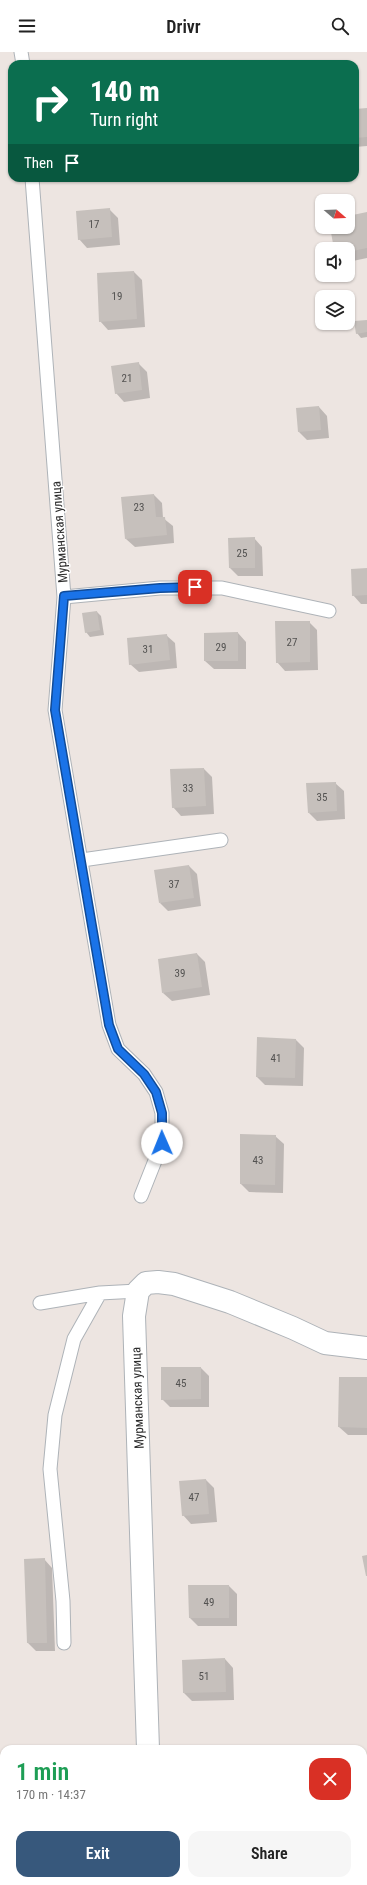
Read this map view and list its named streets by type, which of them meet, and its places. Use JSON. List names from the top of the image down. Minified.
{"streets":{"street":["Мурманская улица"]},"house_numbers":["17","19","21","23","25","27","29","31","33","35","37","39","41","43","45","47","49","51"],"north":"right","page":{"header":"Drivr","turn":["140 m","Turn right"],"then":"Then","heading":["1 min","170 m · 14:37"],"buttons":["Exit","Share"]}}
